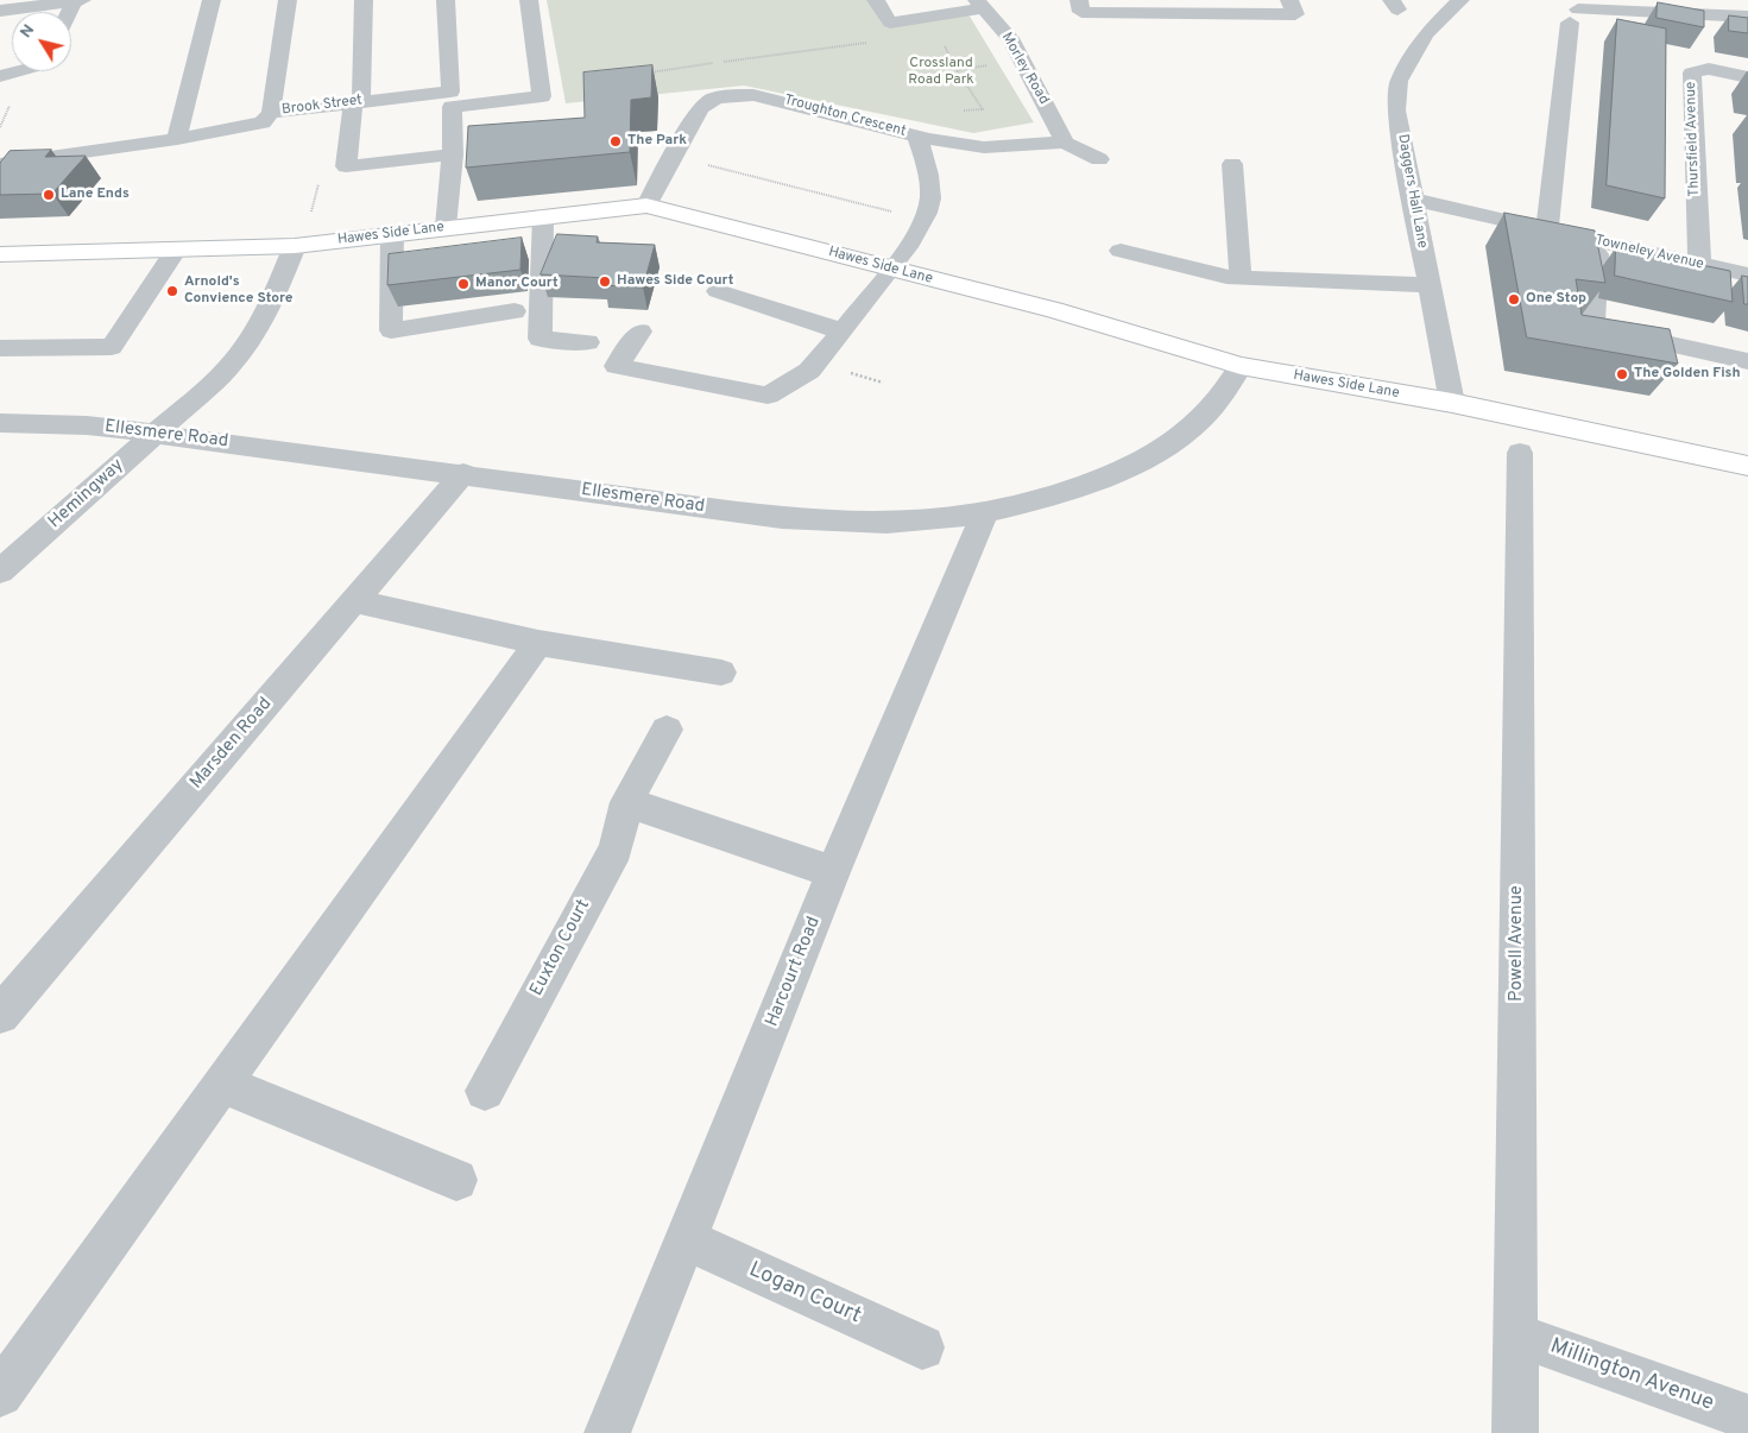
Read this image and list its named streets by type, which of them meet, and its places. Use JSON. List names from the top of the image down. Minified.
{"streets":{"main road":["Hawes Side Lane"],"street":["Morley Road","Brook Street","Troughton Crescent","Thursfield Avenue","Daggers Hall Lane","Towneley Avenue","Ellesmere Road","Hemingway","Marsden Road","Powell Avenue","Euxton Court","Harcourt Road","Logan Court","Millington Avenue"]},"crossings":[["Morley Road","Troughton Crescent"],["Troughton Crescent","Hawes Side Lane"],["Thursfield Avenue","Towneley Avenue"],["Daggers Hall Lane","Hawes Side Lane"],["Daggers Hall Lane","Towneley Avenue"],["Hawes Side Lane","Ellesmere Road"],["Hawes Side Lane","Hemingway"],["Ellesmere Road","Hemingway"],["Ellesmere Road","Marsden Road"],["Ellesmere Road","Harcourt Road"],["Powell Avenue","Millington Avenue"],["Harcourt Road","Logan Court"]],"parks":["Crossland Road Park"],"places":["The Park","Lane Ends","Hawes Side Court","Manor Court","Arnold's Convience Store","One Stop","The Golden Fish"],"north":"top left"}
